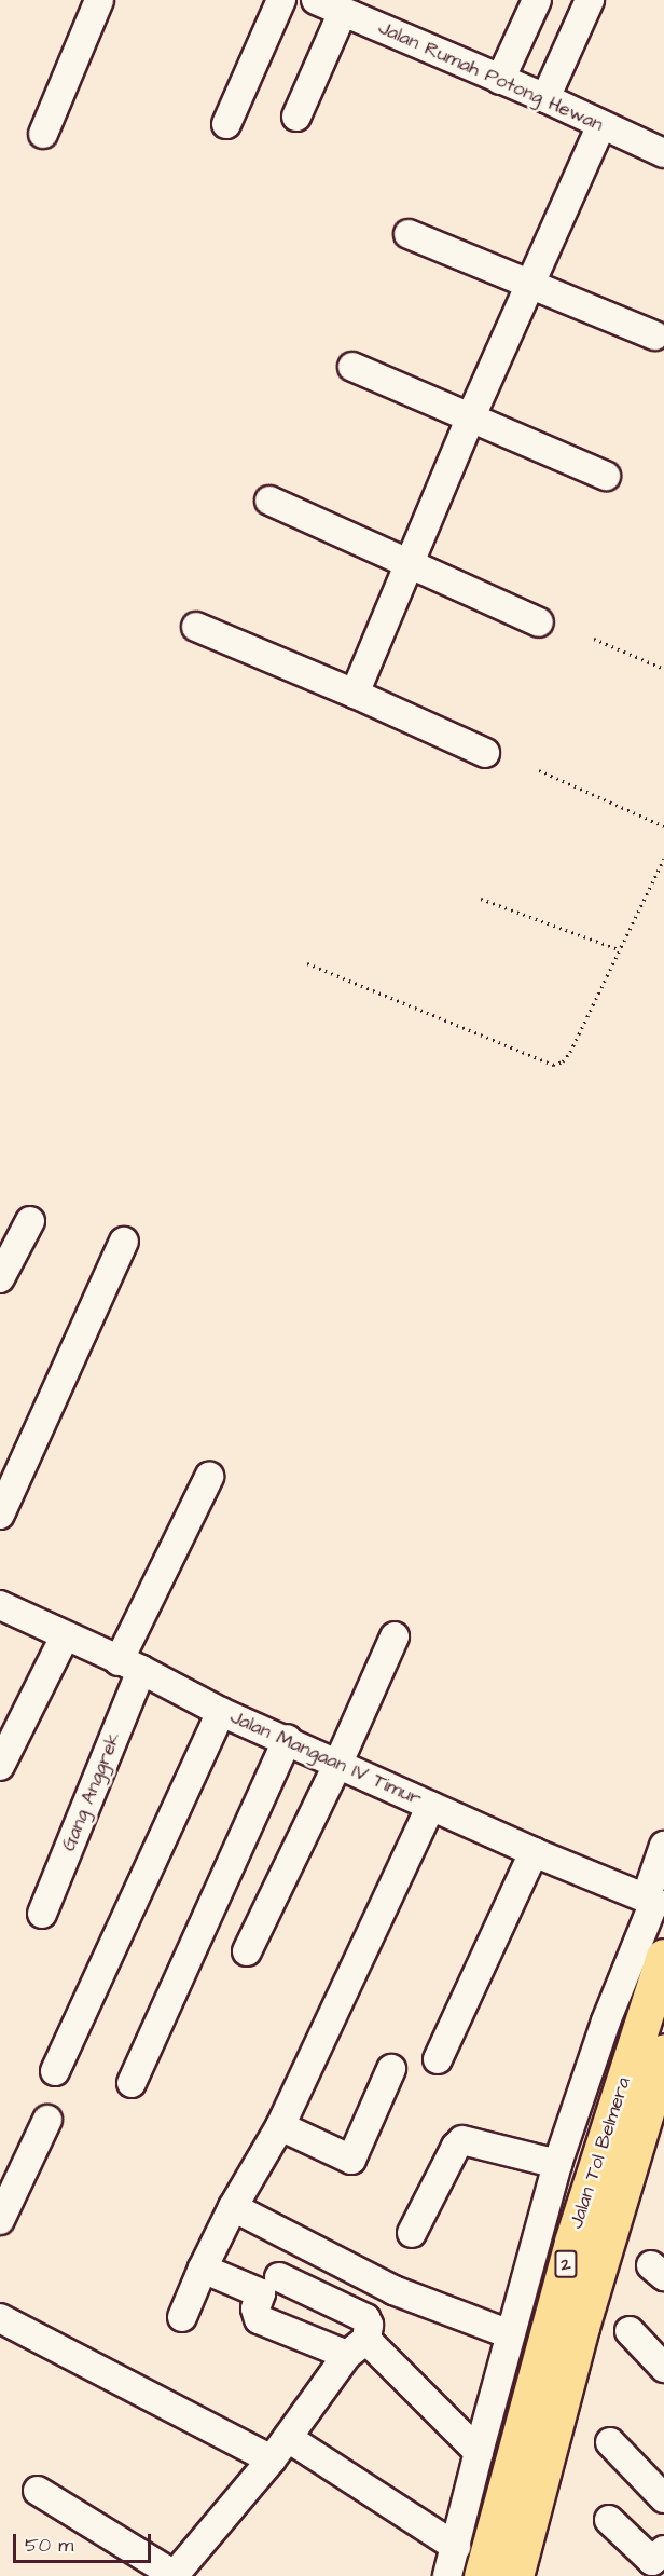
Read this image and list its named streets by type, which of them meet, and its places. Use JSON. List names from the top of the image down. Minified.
{"streets":{"highway":["Jalan Tol Belmera","2"],"street":["Jalan Rumah Potong Hewan","Jalan Mangaan IV Timur","Gang Anggrek"]},"crossings":[["Jalan Mangaan IV Timur","Gang Anggrek"]],"scale_bar":"50 m"}
